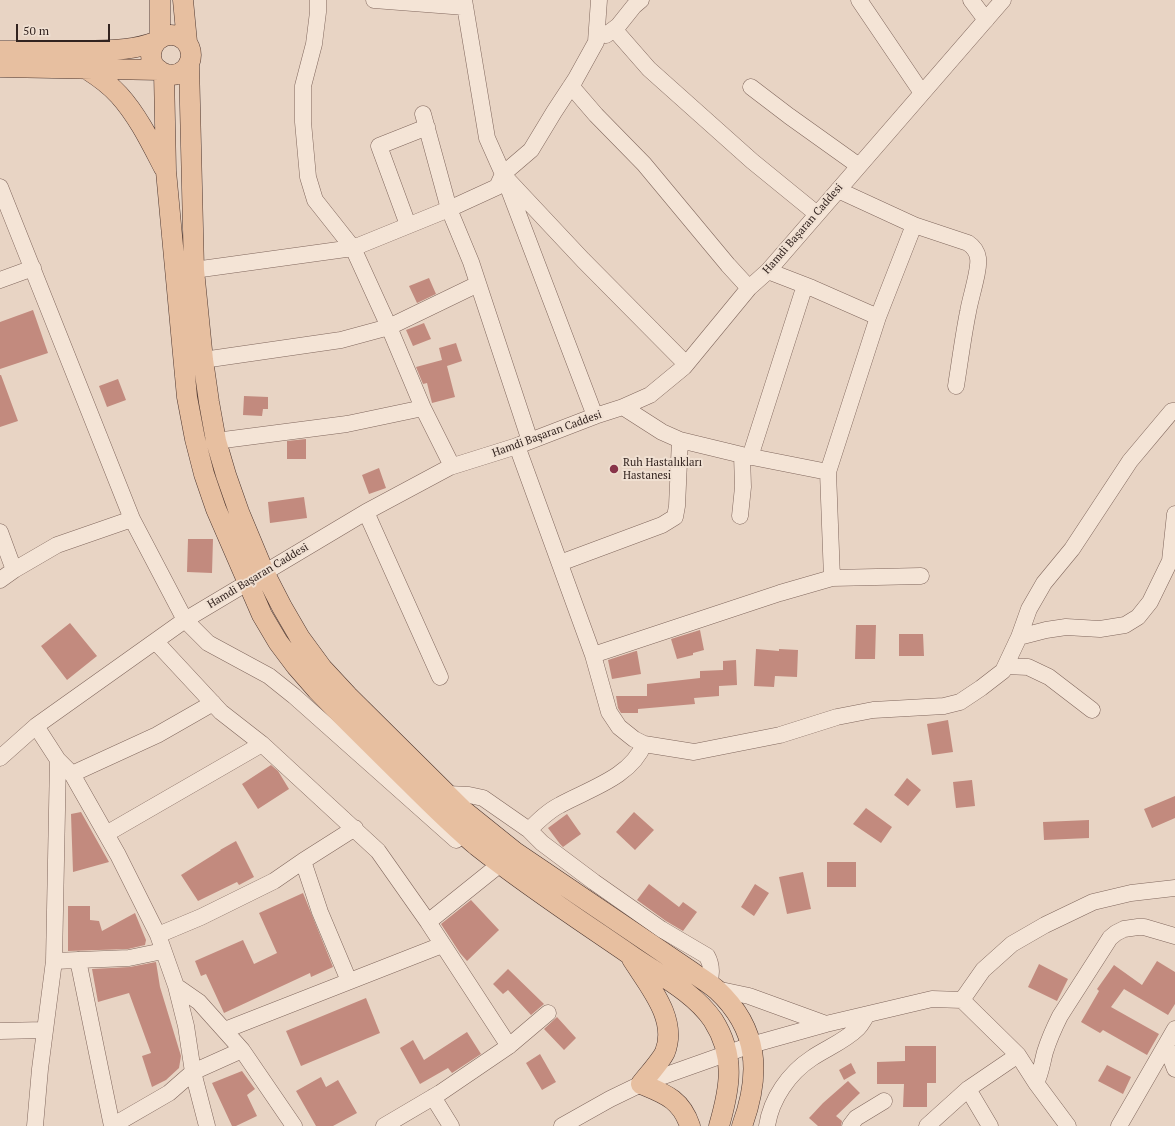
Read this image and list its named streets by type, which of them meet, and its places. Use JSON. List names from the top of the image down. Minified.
{"streets":{"street":["Hamdi Başaran Caddesi"]},"places":["Ruh Hastalıkları Hastanesi"],"scale_bar":"50 m"}
